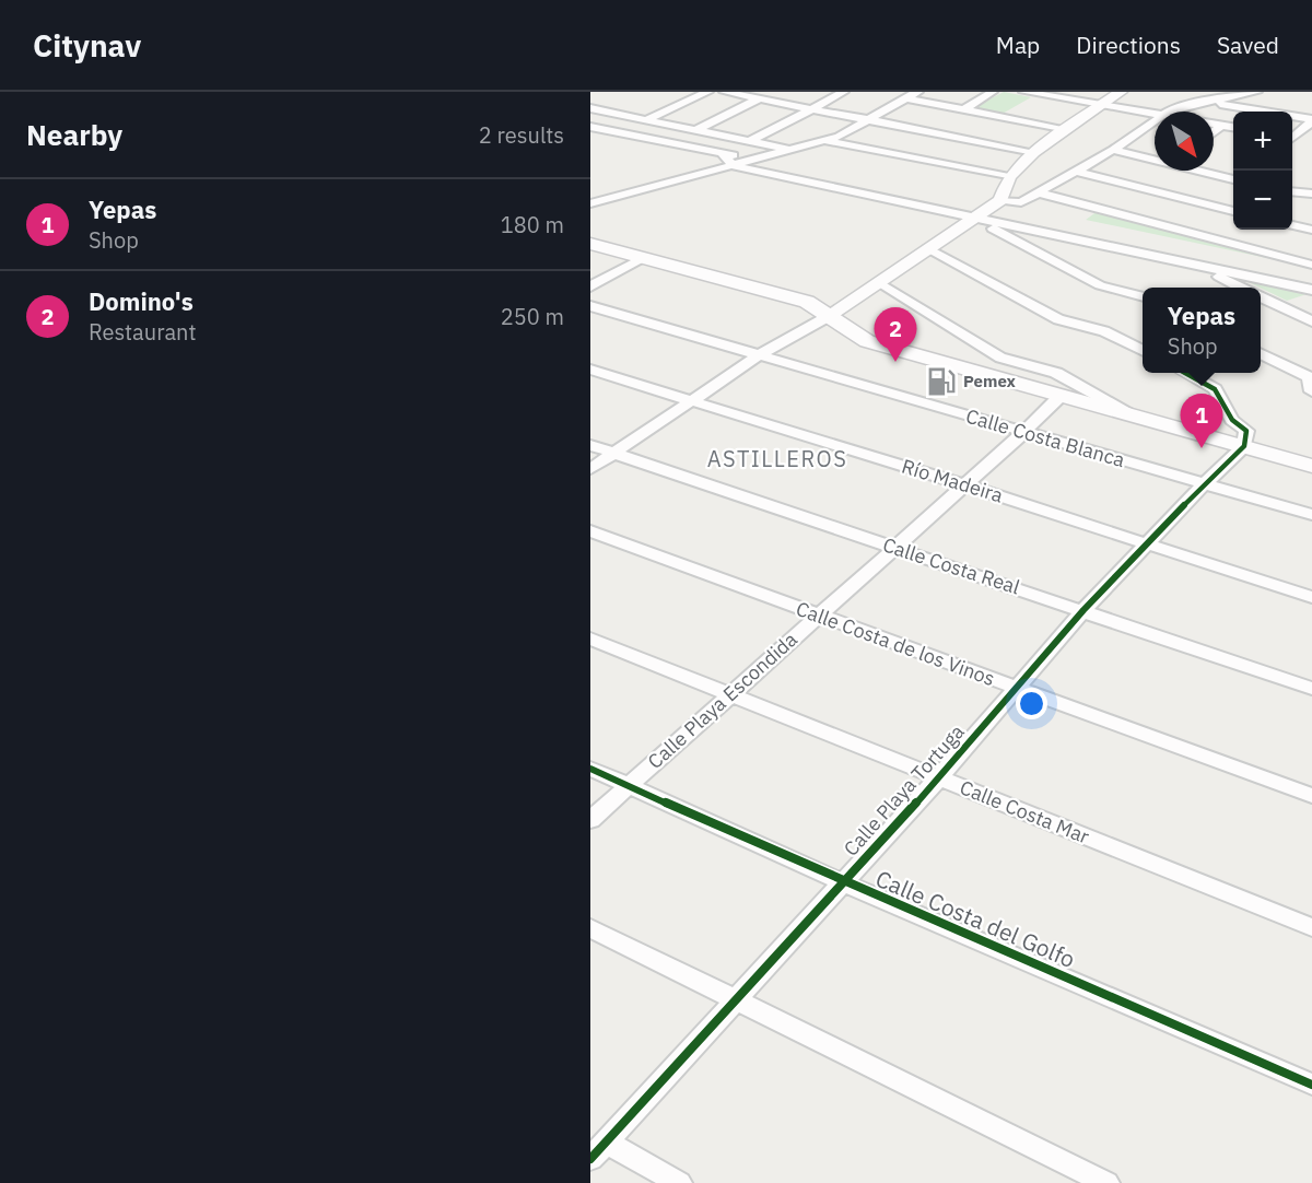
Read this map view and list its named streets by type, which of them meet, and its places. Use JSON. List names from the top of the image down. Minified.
{"streets":{"street":["Calle Costa Blanca","Río Madeira","Calle Costa Real","Calle Costa de los Vinos","Calle Playa Escondida","Calle Playa Tortuga","Calle Costa Mar","Calle Costa del Golfo"]},"crossings":[["Calle Costa Blanca","Calle Playa Escondida"],["Calle Costa Blanca","Calle Playa Tortuga"],["Río Madeira","Calle Playa Escondida"],["Río Madeira","Calle Playa Tortuga"],["Calle Costa Real","Calle Playa Escondida"],["Calle Costa Real","Calle Playa Tortuga"],["Calle Costa de los Vinos","Calle Playa Escondida"],["Calle Costa de los Vinos","Calle Playa Tortuga"],["Calle Playa Escondida","Calle Costa Mar"],["Calle Playa Escondida","Calle Costa del Golfo"],["Calle Playa Tortuga","Calle Costa Mar"],["Calle Playa Tortuga","Calle Costa del Golfo"]],"districts":["ASTILLEROS"],"places":{"fuel station":["Pemex"]},"north":"bottom right","page":{"header":"Citynav","nav":["Map","Directions","Saved"],"heading":["Nearby","2 results"],"map_buttons":["+","−"],"list":[{"mark":"1","name":"Yepas","note":"Shop","value":"180 m"},{"mark":"2","name":"Domino's","note":"Restaurant","value":"250 m"}],"popup":["Yepas","Shop"],"pins":["2","1"]}}
